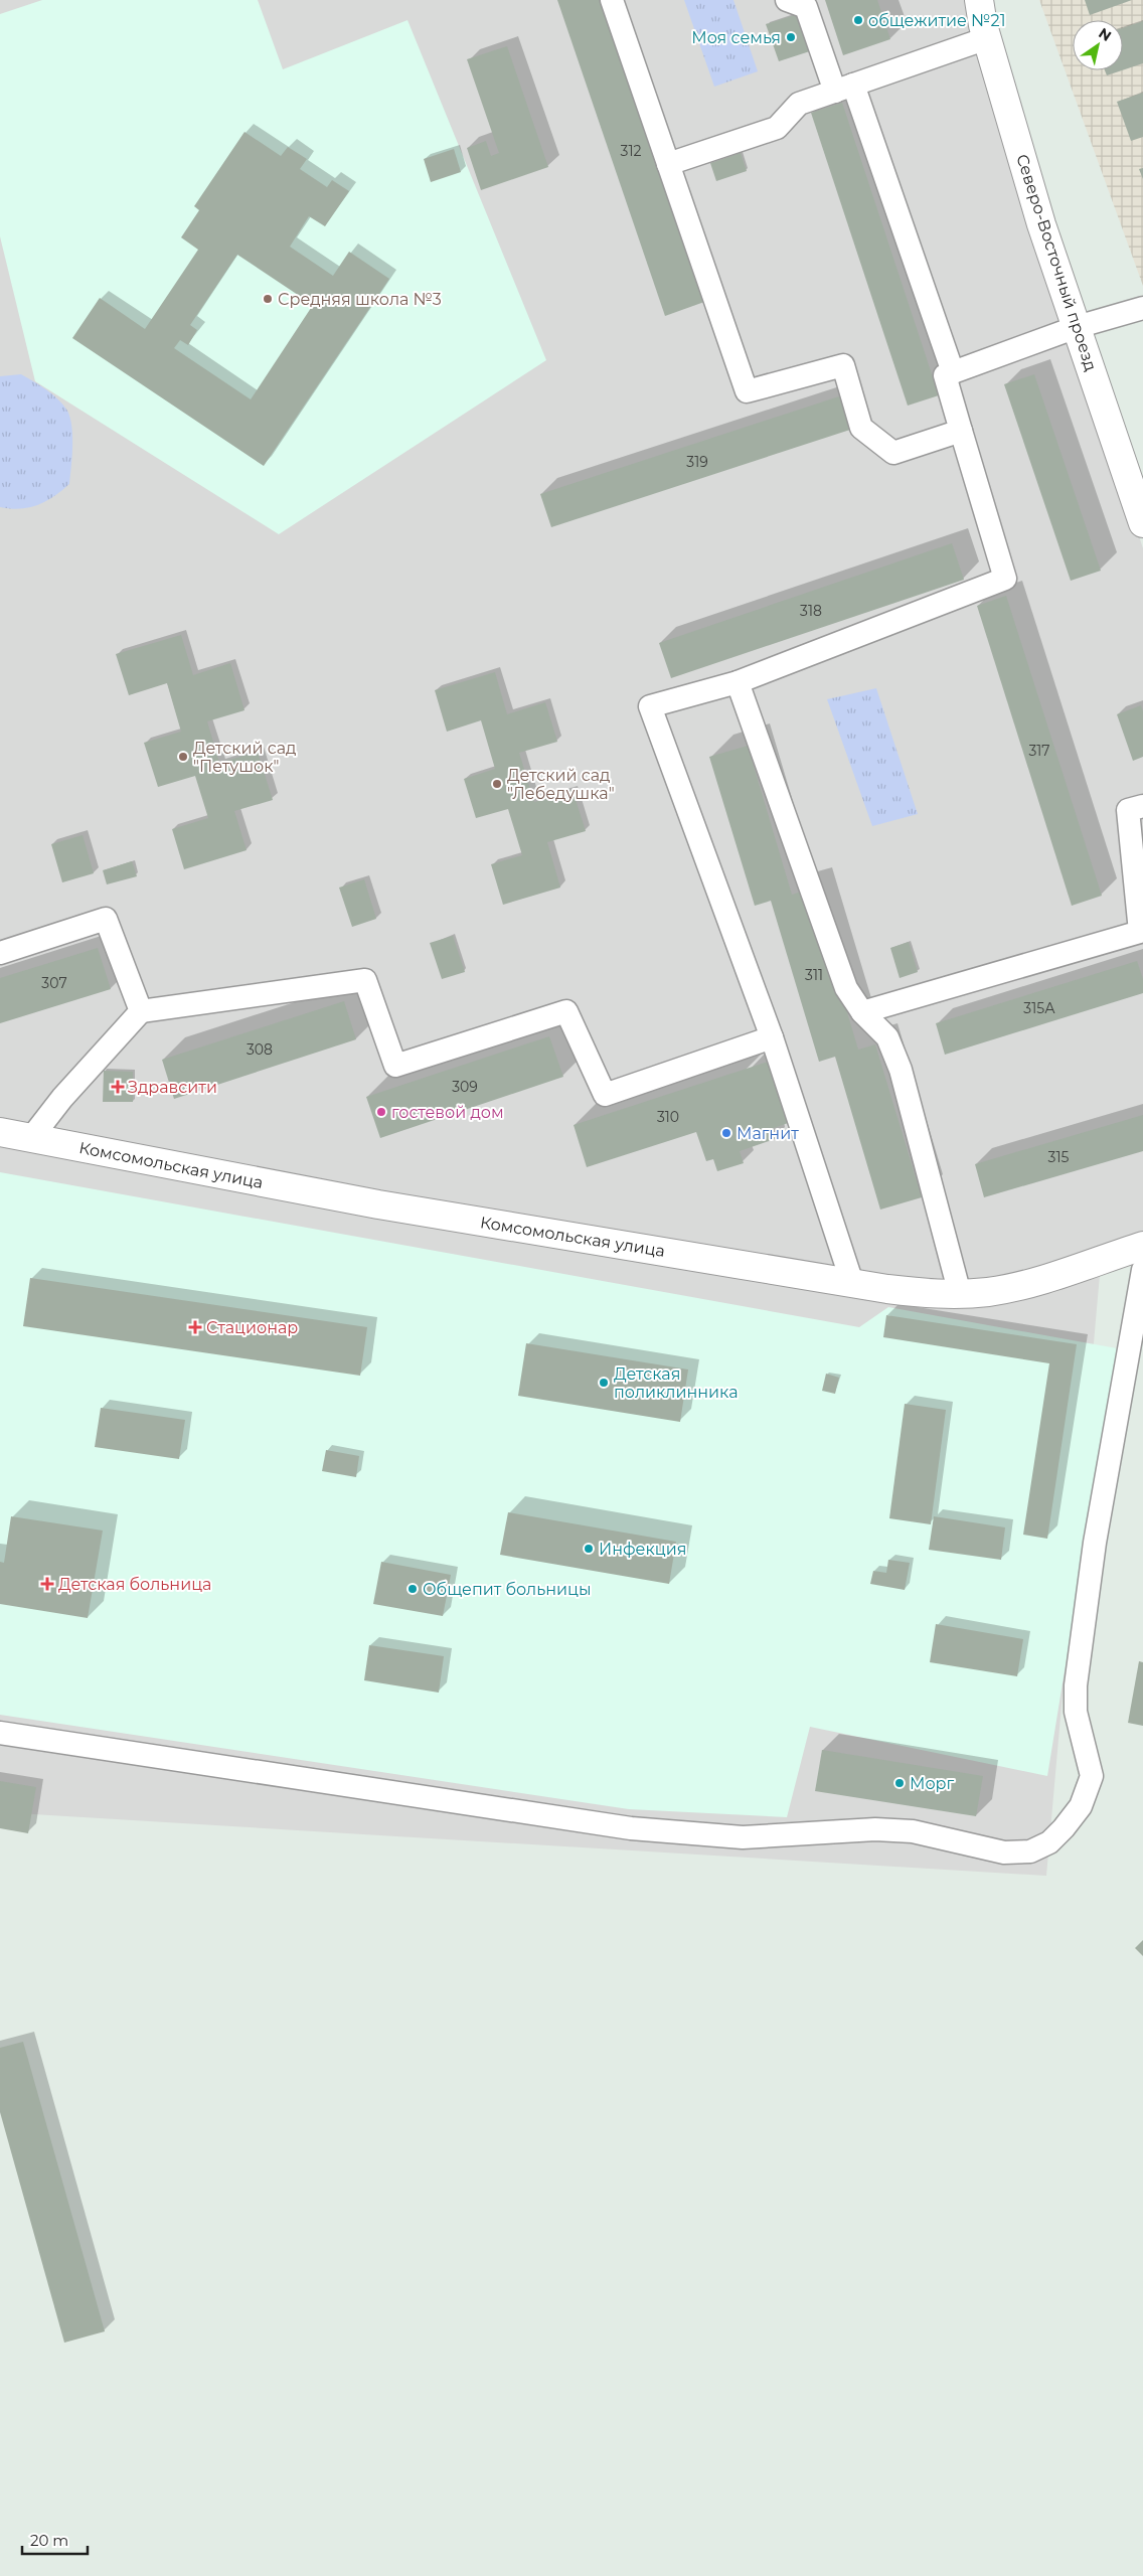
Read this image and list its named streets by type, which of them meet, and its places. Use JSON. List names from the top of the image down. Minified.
{"streets":{"street":["Северо-Восточный проезд","Комсомольская улица"]},"places":{"other":["общежитие №21","Моя семья","Средняя школа №3","Детский сад \"Петушок\"","Детский сад \"Лебедушка\"","гостевой дом","Магнит","Детская поликлинника","Инфекция","Общепит больницы","Морг"],"health":["Здравсити","Стационар","Детская больница"]},"house_numbers":["312","319","318","317","311","307","315А","308","309","310","315"],"scale_bar":"20 m","north":"top right"}
